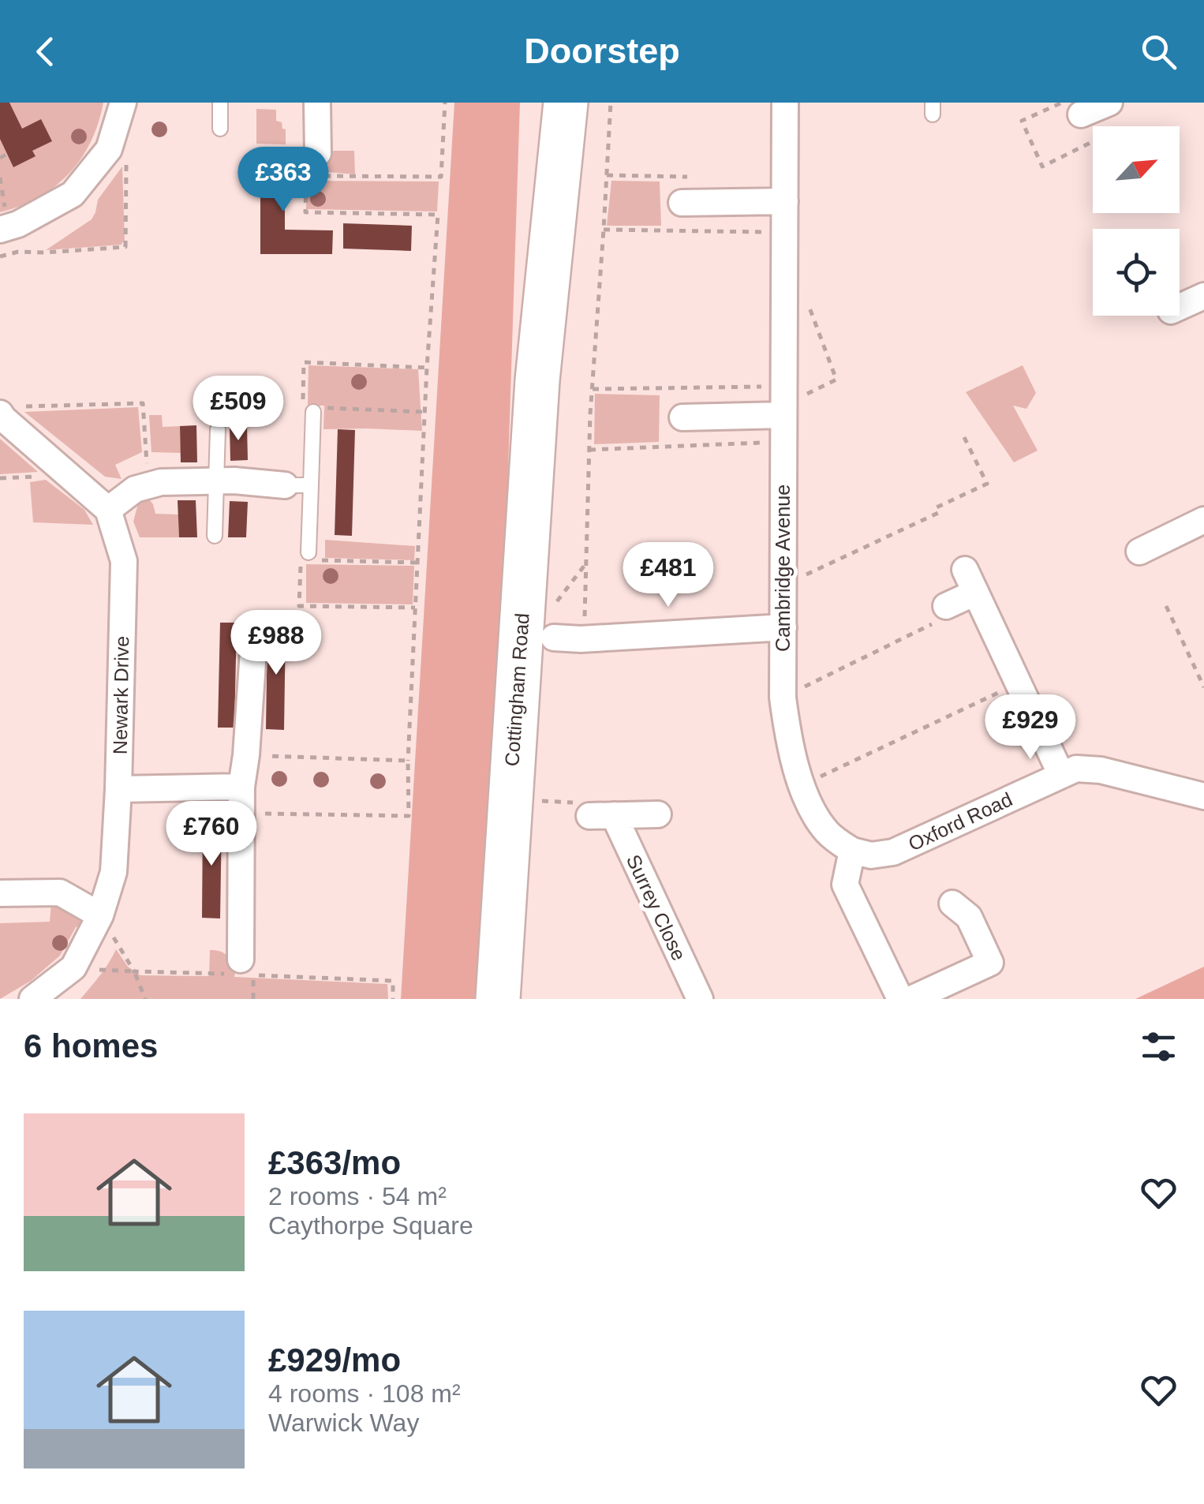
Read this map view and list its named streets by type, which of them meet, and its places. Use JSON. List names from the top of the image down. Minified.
{"streets":{"highway":["Cottingham Road"],"street":["Cambridge Avenue","Newark Drive","Oxford Road","Surrey Close"]},"crossings":[["Cambridge Avenue","Oxford Road"]],"north":"top right","page":{"header":"Doorstep","price":["£363","£509","£481","£988","£929","£760"],"heading":"6 homes","list":[{"name":"£363/mo","note":"2 rooms · 54 m² · Caythorpe Square"},{"name":"£929/mo","note":"4 rooms · 108 m² · Warwick Way"}]}}
